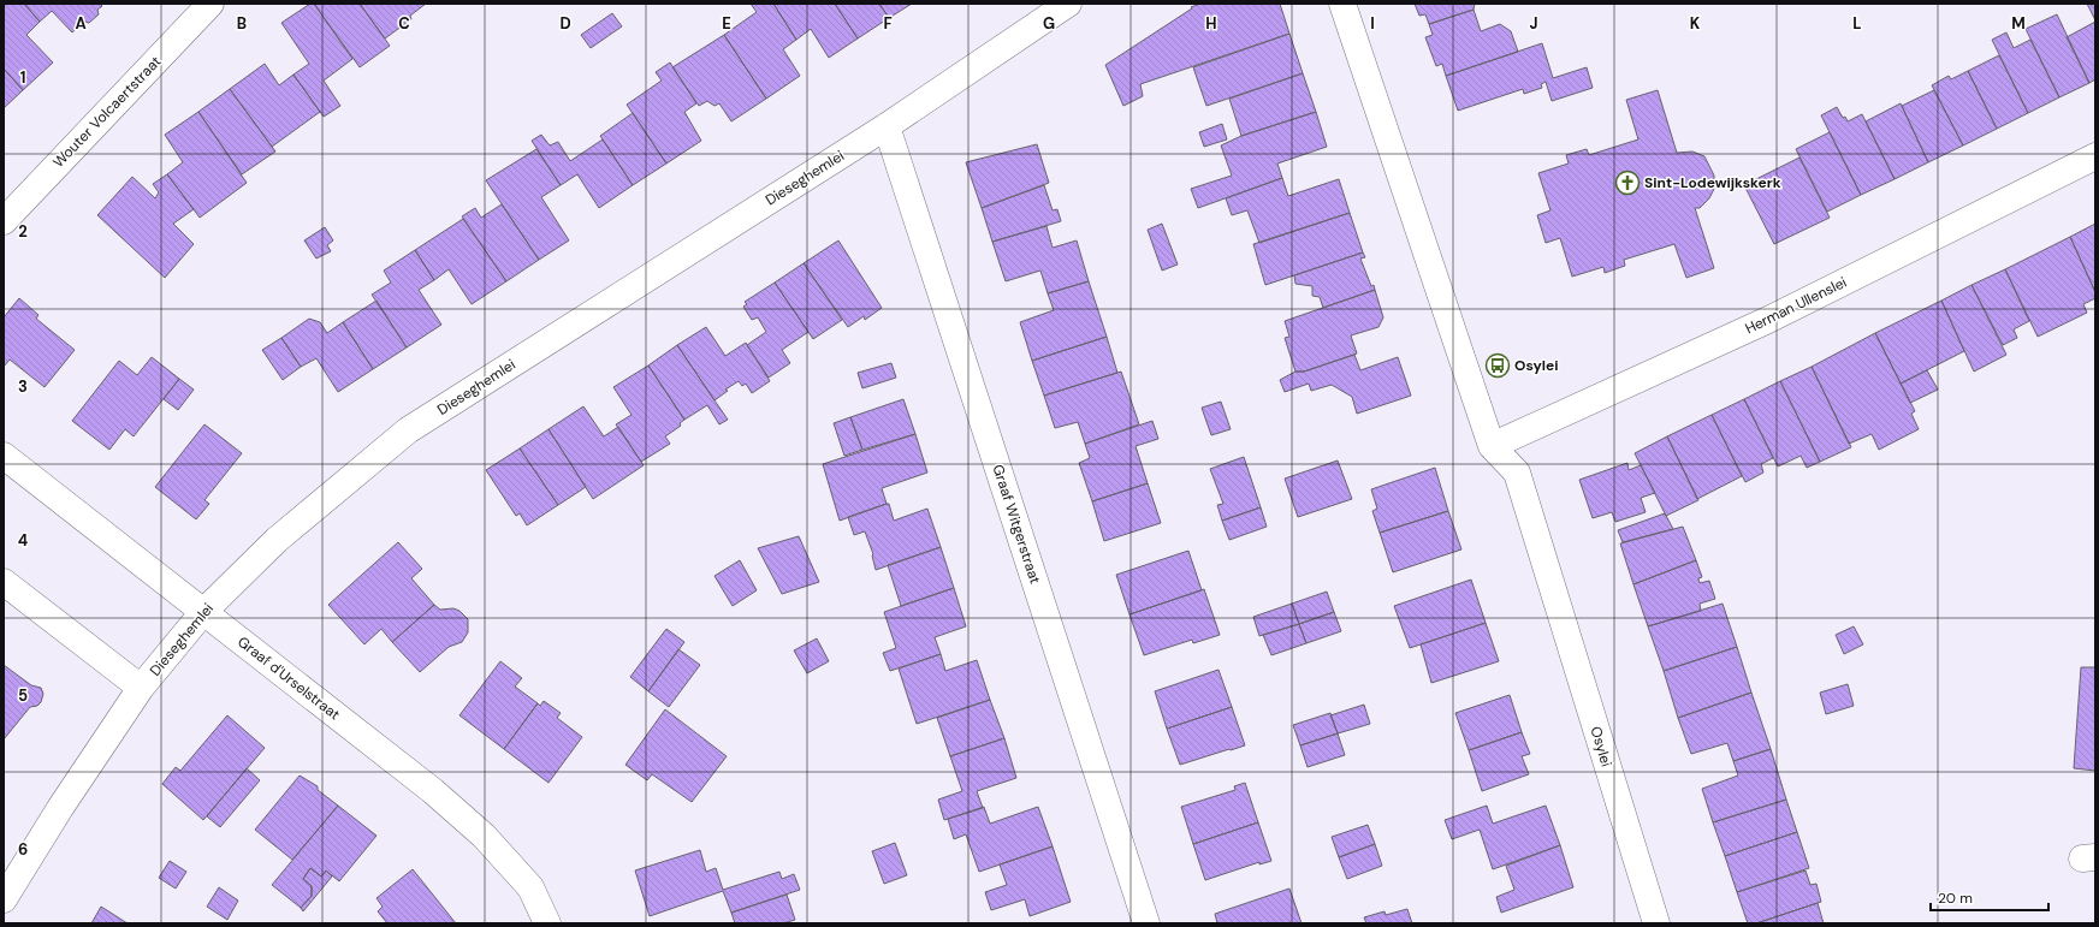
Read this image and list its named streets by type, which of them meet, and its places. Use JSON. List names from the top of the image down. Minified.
{"streets":{"street":["Wouter Volcaertstraat","Dieseghemlei","Herman Ullenslei","Graaf Witgerstraat","Graaf d'Urselstraat","Osylei"]},"crossings":[["Dieseghemlei","Graaf Witgerstraat"],["Dieseghemlei","Graaf d'Urselstraat"],["Herman Ullenslei","Osylei"]],"places":{"church":["Sint-Lodewijkskerk"],"bus stop":["Osylei"]},"scale_bar":"20 m","grid":{"columns":["A","B","C","D","E","F","G","H","I","J","K","L","M"],"rows":["1","2","3","4","5","6"]}}
